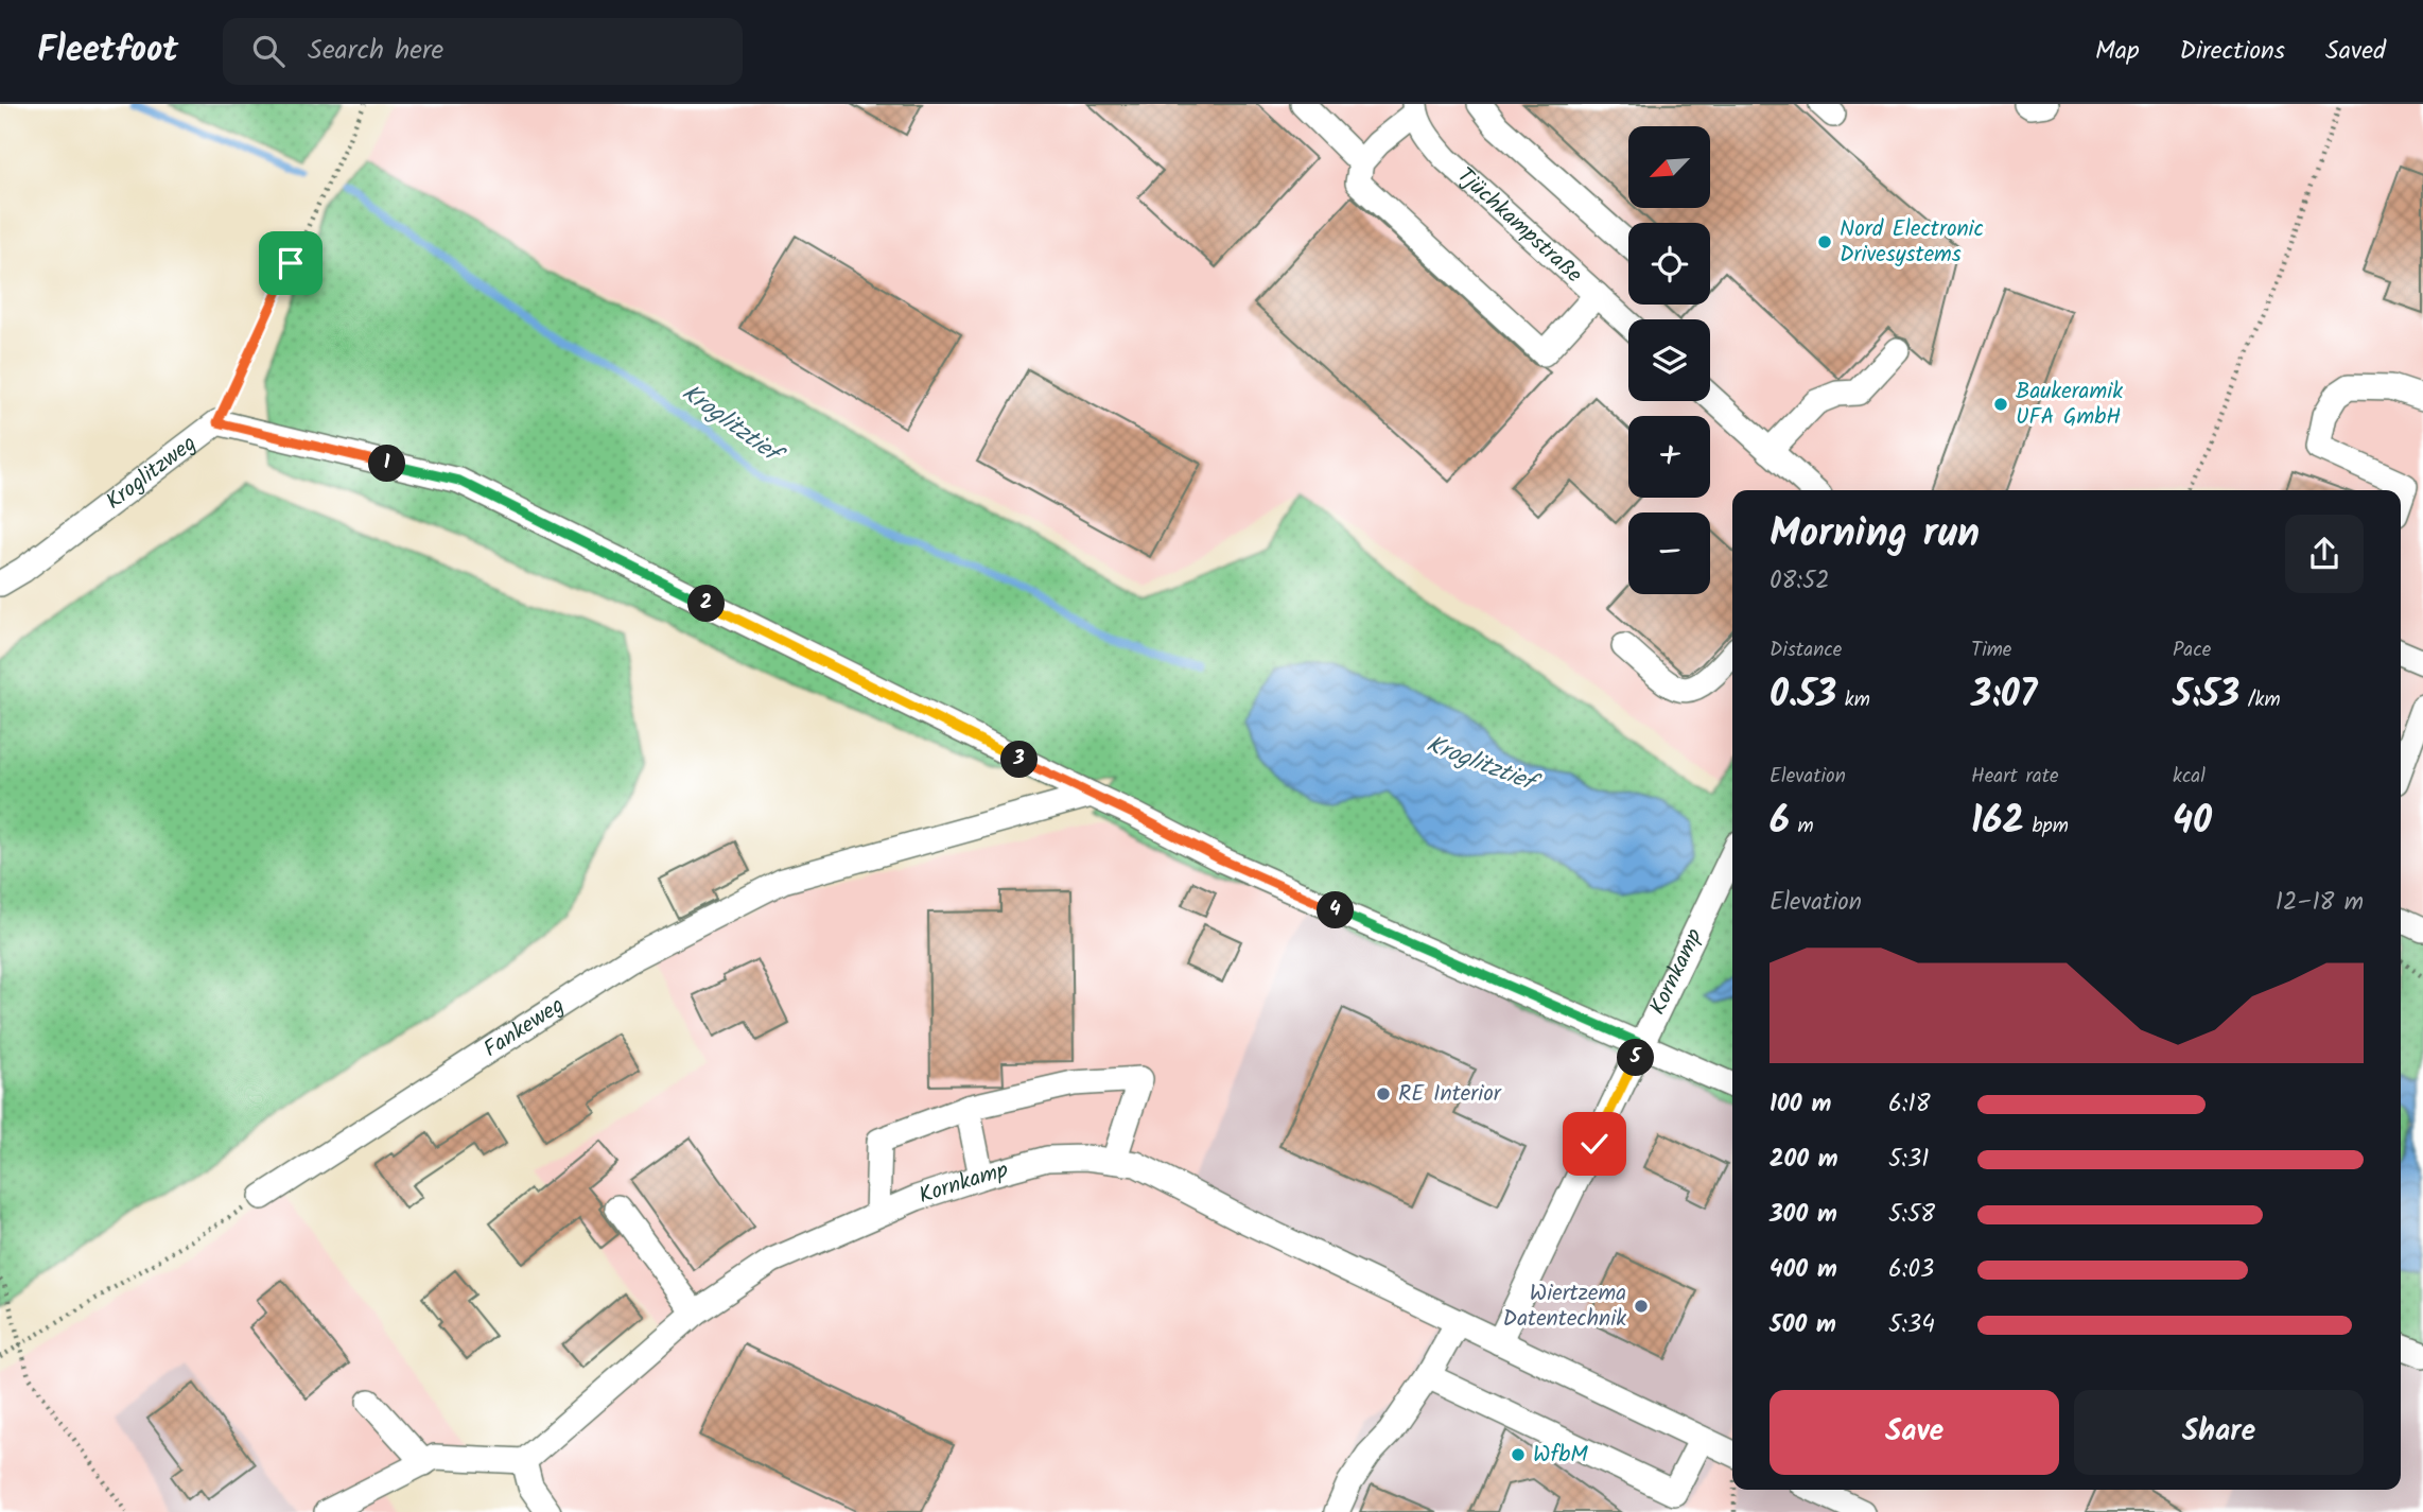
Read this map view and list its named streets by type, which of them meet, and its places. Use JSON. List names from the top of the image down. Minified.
{"streets":{"street":["Tjüchkampstraße","Kroglitzweg","Kornkamp","Fankeweg"]},"crossings":[["Kroglitzweg","Kornkamp"],["Kroglitzweg","Fankeweg"]],"water":["Kroglitztief"],"places":["Nord Electronic Drivesystems","Baukeramik UFA GmbH","RE Interior","Wiertzema Datentechnik","WfbM"],"north":"bottom left","page":{"header":"Fleetfoot","search":"Search here","nav":["Map","Directions","Saved"],"map_buttons":["+","−"],"pins":["1","2","3","4","5"],"heading":["Morning run","08:52"],"stats":[["Distance","0.53 km"],["Time","3:07"],["Pace","5:53 /km"],["Elevation","6 m"],["Heart rate","162 bpm"],["kcal","40"]],"chart":["Elevation","12–18 m"],"list":[{"name":"100 m","note":"6:18"},{"name":"200 m","note":"5:31"},{"name":"300 m","note":"5:58"},{"name":"400 m","note":"6:03"},{"name":"500 m","note":"5:34"}],"buttons":["Save","Share"]}}
